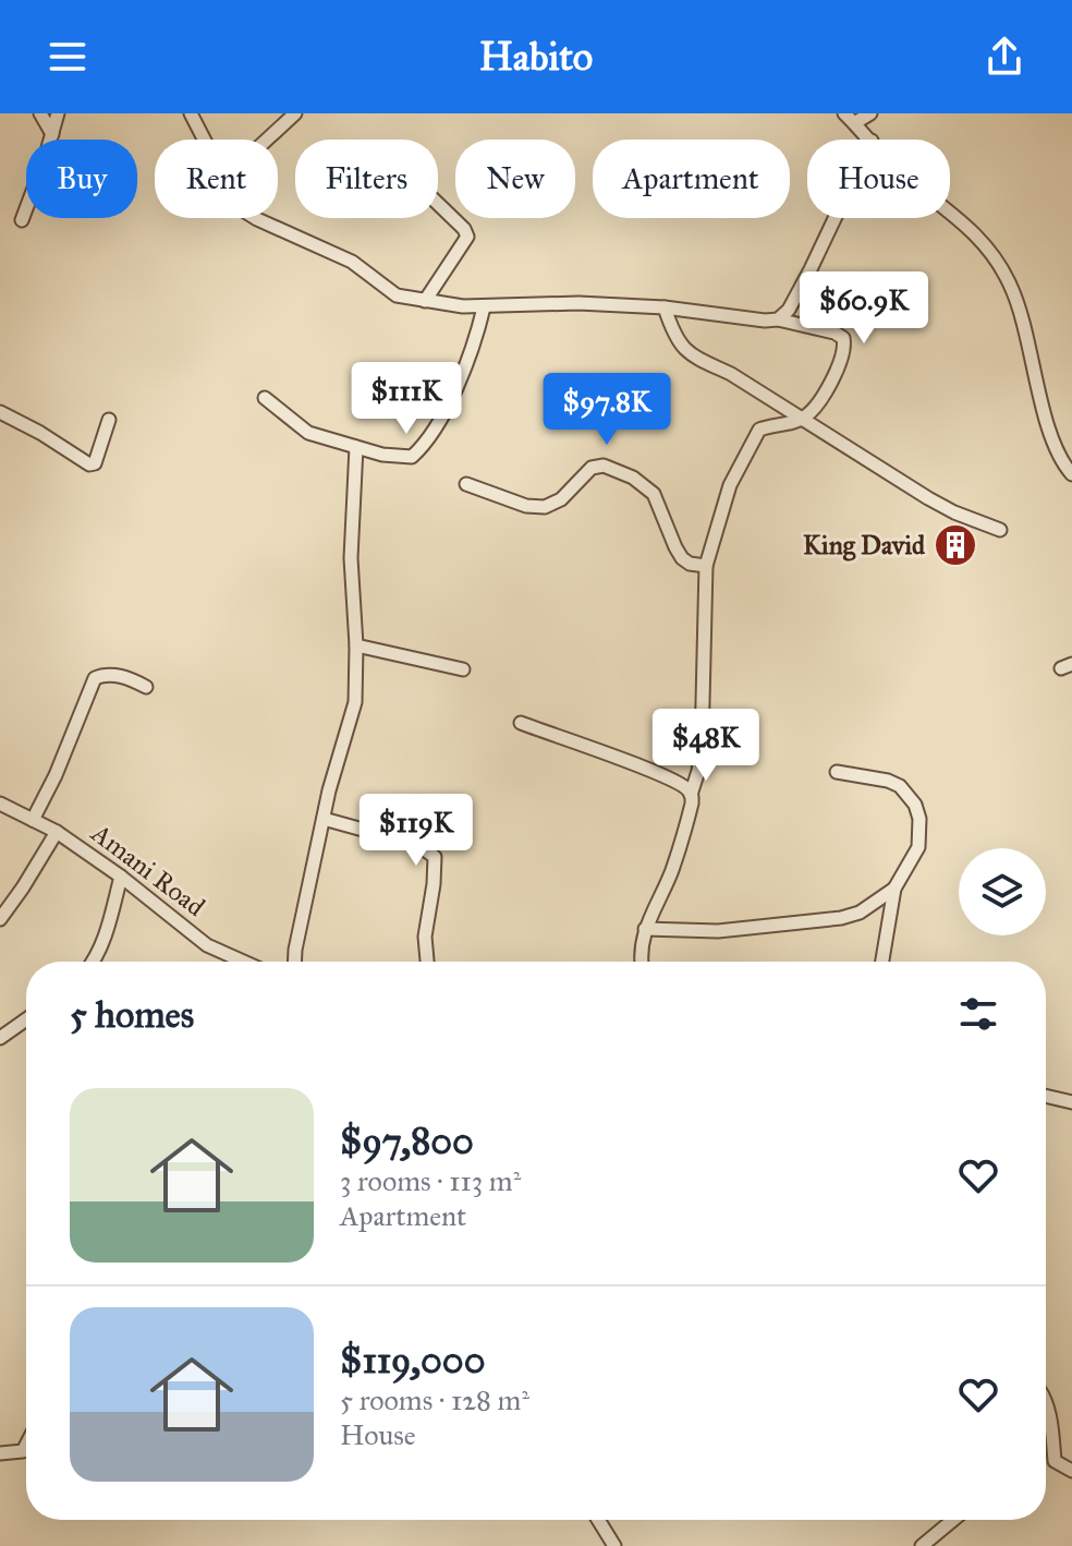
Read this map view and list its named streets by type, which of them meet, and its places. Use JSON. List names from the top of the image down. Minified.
{"streets":{"street":["Amani Road"]},"places":{"building":["King David"]},"page":{"header":"Habito","chip":["Buy","Rent","Filters","New","Apartment","House"],"price":["$60.9K","$111K","$97.8K","$48K","$119K"],"heading":"5 homes","list":[{"name":"$97,800","note":"3 rooms · 113 m² · Apartment"},{"name":"$119,000","note":"5 rooms · 128 m² · House"}]}}
